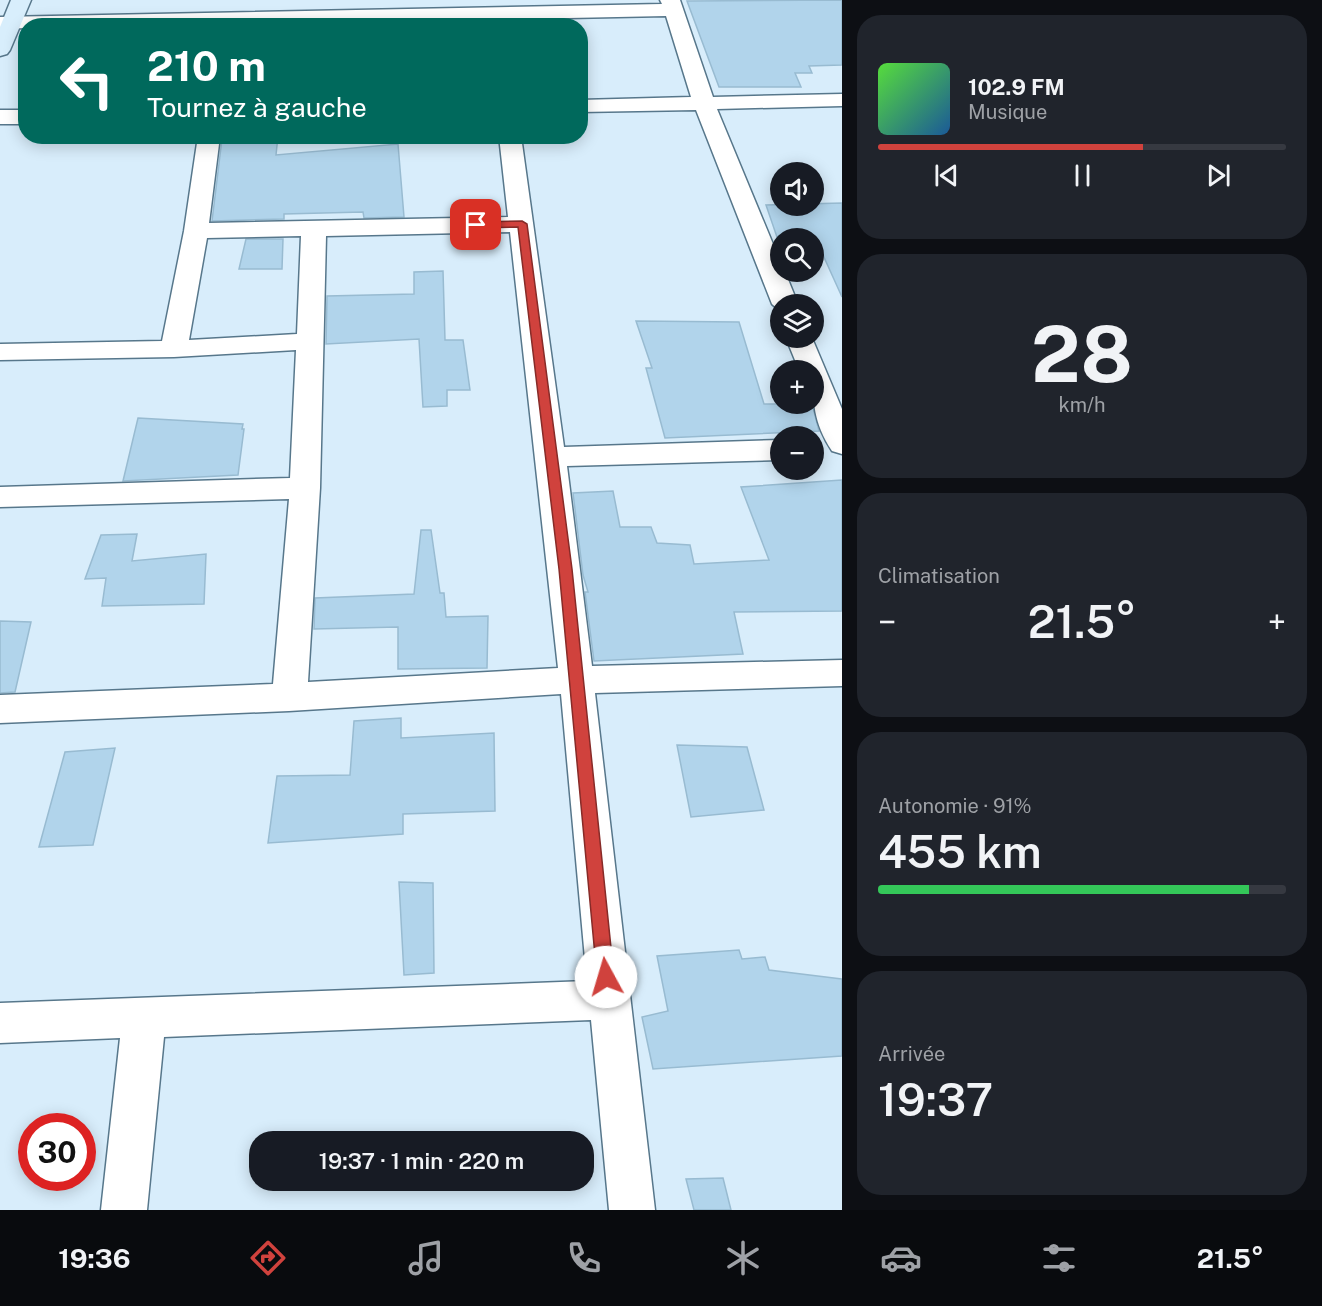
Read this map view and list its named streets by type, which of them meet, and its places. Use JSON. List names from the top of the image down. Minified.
{"page":{"turn":["210 m","Tournez à gauche"],"song":["102.9 FM","Musique"],"map_buttons":["+","−"],"tile":[["28","km/h"],"Climatisation",["Autonomie · 91%","455 km"],["Arrivée","19:37"]],"heat":["−","21.5°","+"],"limit":"30","trip":"19:37 · 1 min · 220 m","tabs":["19:36","21.5°"]}}
